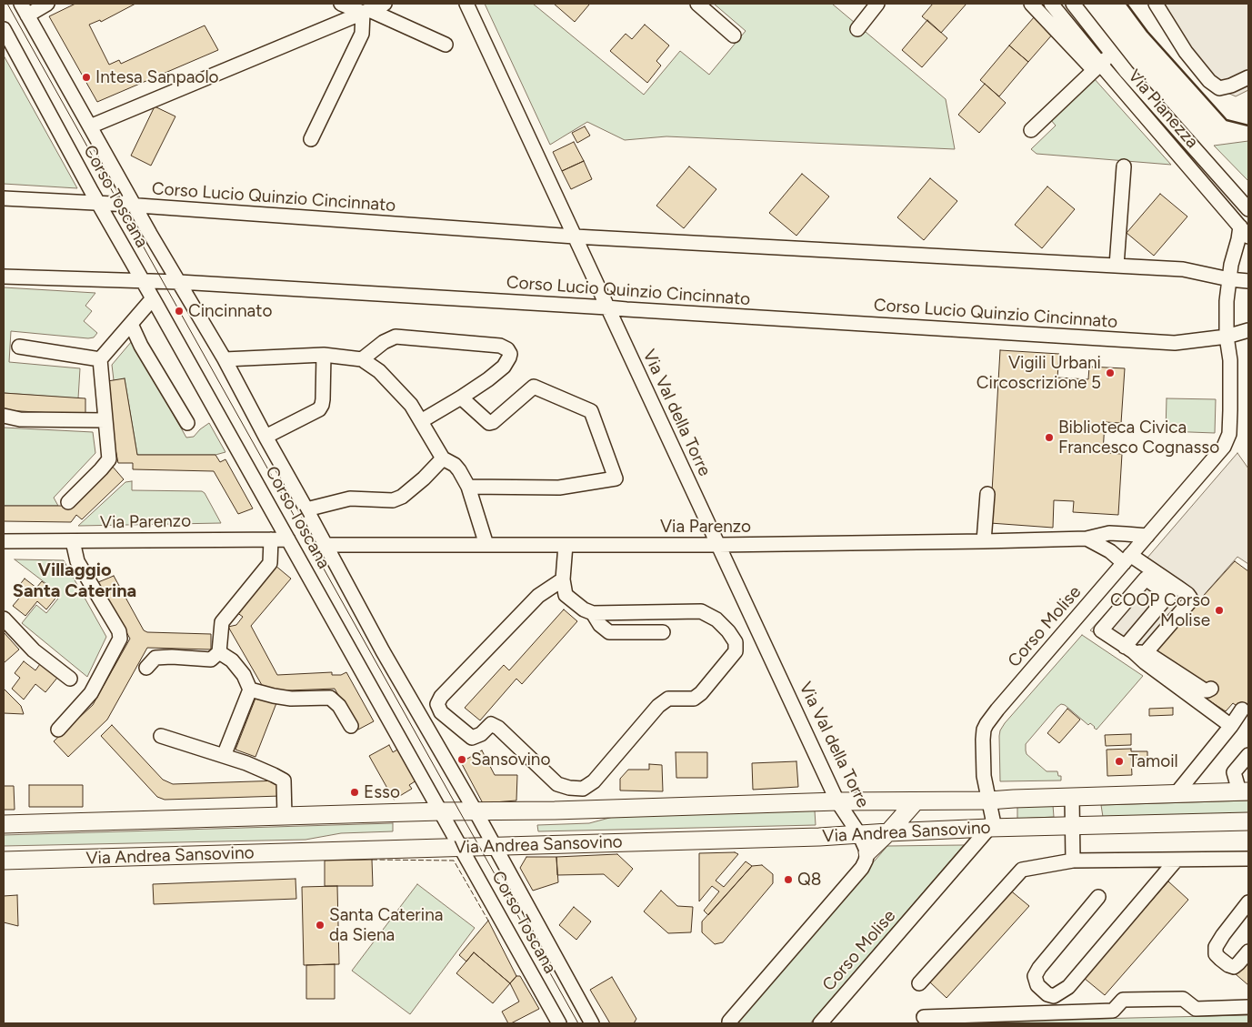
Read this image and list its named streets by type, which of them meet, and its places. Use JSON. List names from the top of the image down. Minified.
{"streets":{"main road":["Via Andrea Sansovino"],"street":["Via Pianezza","Corso Toscana","Corso Lucio Quinzio Cincinnato","Via Val della Torre","Via Parenzo","Corso Molise"]},"crossings":[["Via Pianezza","Corso Molise"],["Corso Toscana","Corso Lucio Quinzio Cincinnato"],["Corso Toscana","Via Parenzo"],["Corso Toscana","Via Andrea Sansovino"],["Corso Lucio Quinzio Cincinnato","Via Val della Torre"],["Corso Lucio Quinzio Cincinnato","Corso Molise"],["Via Val della Torre","Via Parenzo"],["Via Val della Torre","Via Andrea Sansovino"],["Via Parenzo","Corso Molise"],["Corso Molise","Via Andrea Sansovino"]],"districts":["Villaggio Santa Caterina"],"places":["Intesa Sanpaolo","Cincinnato","Vigili Urbani Circoscrizione 5","Biblioteca Civica Francesco Cognasso","COOP Corso Molise","Sansovino","Tamoil","Esso","Q8","Santa Caterina da Siena"]}
